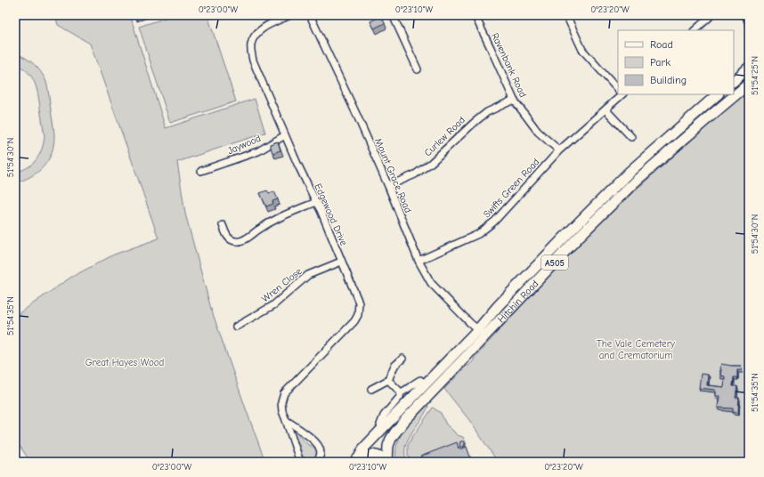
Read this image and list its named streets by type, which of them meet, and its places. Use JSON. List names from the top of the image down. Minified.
{"streets":{"main road":["A505","Hitchin Road"],"street":["Ravenbank Road","Curlew Road","Jaywood","Mount Grace Road","Swifts Green Road","Edgewood Drive","Wren Close"]},"crossings":[["Ravenbank Road","Curlew Road"],["Ravenbank Road","Swifts Green Road"],["Curlew Road","Mount Grace Road"],["Jaywood","Edgewood Drive"],["Mount Grace Road","Swifts Green Road"],["Mount Grace Road","Hitchin Road"],["Edgewood Drive","Wren Close"],["A505","Hitchin Road"]],"parks":["The Vale Cemetery and Crematorium","Great Hayes Wood"],"legend":["Road","Park","Building"],"coordinates":["0°23'00\"W","0°23'10\"W","0°23'20\"W","51°54'25\"N","51°54'30\"N","51°54'35\"N"]}
